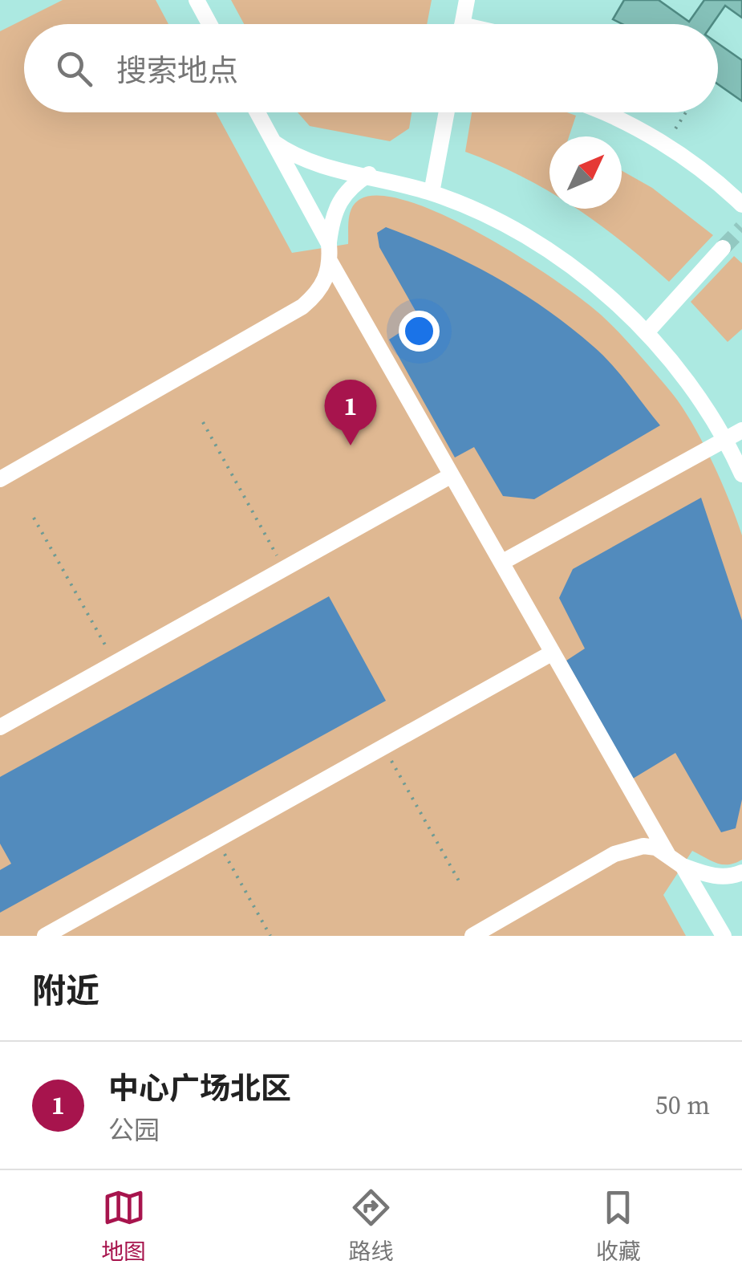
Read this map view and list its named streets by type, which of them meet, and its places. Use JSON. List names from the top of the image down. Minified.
{"north":"top right","page":{"search":"搜索地点","pins":"1","heading":"附近","list":[{"mark":"1","name":"中心广场北区","note":"公园","value":"50 m"}],"nav":["地图","路线","收藏"]}}
